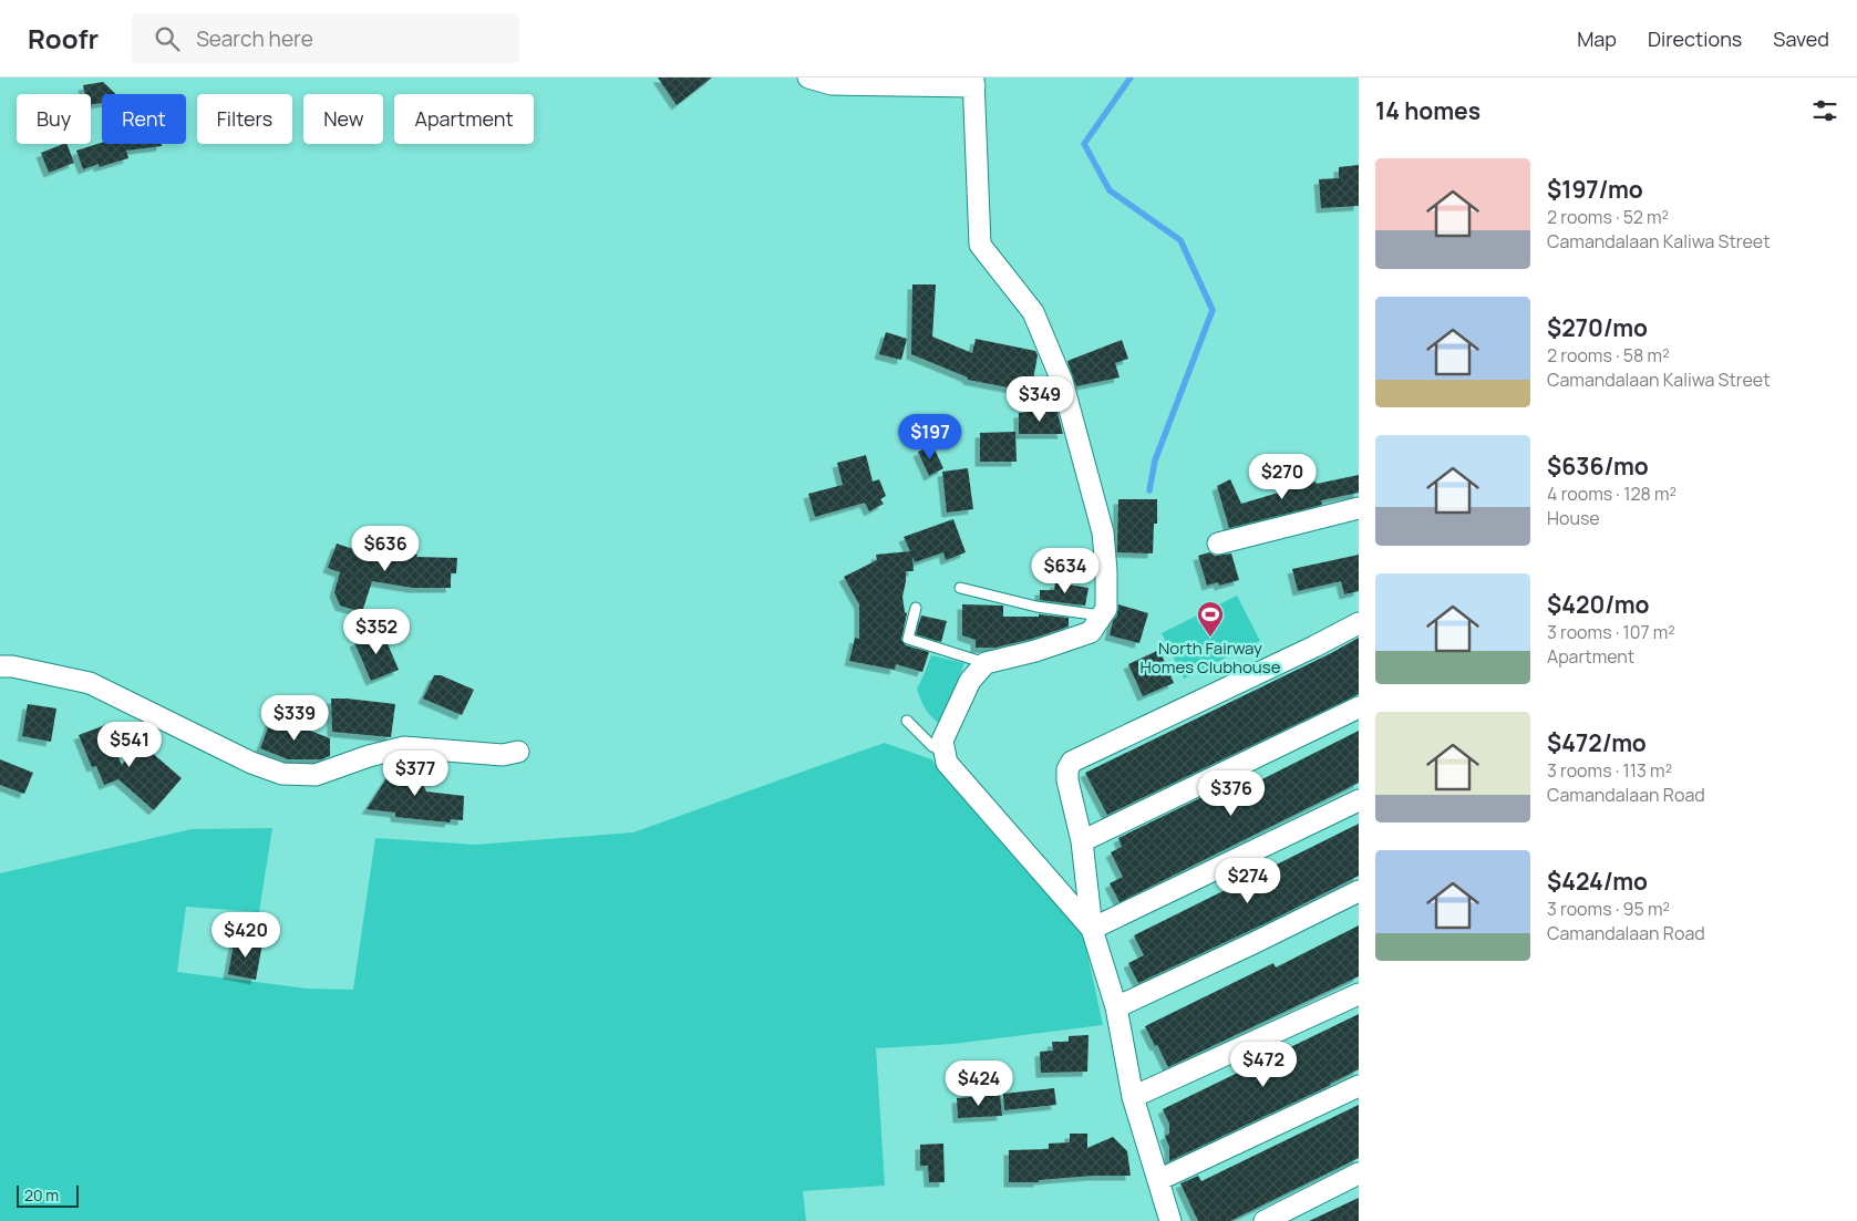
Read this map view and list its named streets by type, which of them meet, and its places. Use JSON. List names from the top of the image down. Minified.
{"places":{"sports":["North Fairway Homes Clubhouse"]},"scale_bar":"20 m","page":{"header":"Roofr","search":"Search here","nav":["Map","Directions","Saved"],"heading":"14 homes","chip":["Buy","Rent","Filters","New","Apartment"],"list":[{"name":"$197/mo","note":"2 rooms · 52 m² · Camandalaan Kaliwa Street"},{"name":"$270/mo","note":"2 rooms · 58 m² · Camandalaan Kaliwa Street"},{"name":"$636/mo","note":"4 rooms · 128 m² · House"},{"name":"$420/mo","note":"3 rooms · 107 m² · Apartment"},{"name":"$472/mo","note":"3 rooms · 113 m² · Camandalaan Road"},{"name":"$424/mo","note":"3 rooms · 95 m² · Camandalaan Road"}],"price":["$349","$197","$270","$636","$634","$352","$339","$541","$377","$376","$274","$420","$472","$424"],"scale":"20 m"}}
